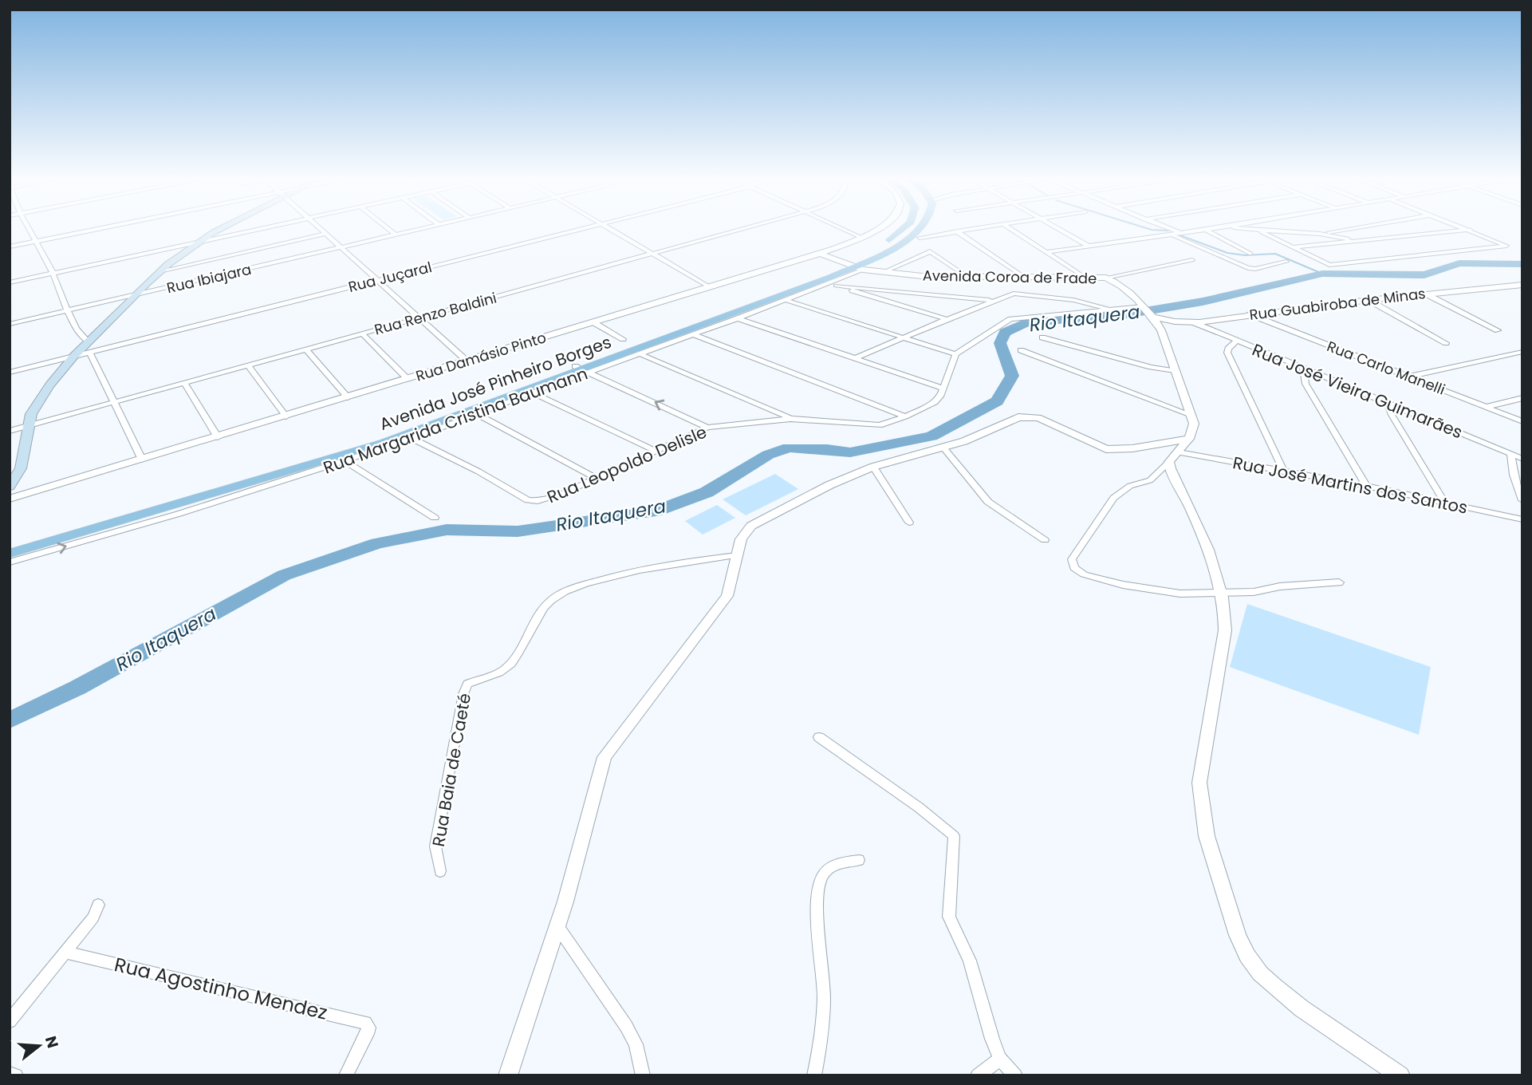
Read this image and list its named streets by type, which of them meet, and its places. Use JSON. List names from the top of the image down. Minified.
{"streets":{"main road":["Avenida José Pinheiro Borges"],"street":["Rua Juçaral","Avenida Coroa de Frade","Rua Ibiajara","Rua Guabiroba de Minas","Rua Renzo Baldini","Rua Damásio Pinto","Rua Carlo Manelli","Rua José Vieira Guimarães","Rua Margarida Cristina Baumann","Rua Leopoldo Delisle","Rua José Martins dos Santos","Rua Baia de Caeté","Rua Agostinho Mendez"]},"crossings":[["Avenida Coroa de Frade","Rua Guabiroba de Minas"],["Avenida Coroa de Frade","Rua Damásio Pinto"],["Avenida Coroa de Frade","Avenida José Pinheiro Borges"],["Avenida Coroa de Frade","Rua Margarida Cristina Baumann"],["Rua Guabiroba de Minas","Rua Carlo Manelli"],["Rua Guabiroba de Minas","Rua José Vieira Guimarães"],["Avenida José Pinheiro Borges","Rua Margarida Cristina Baumann"],["Rua Margarida Cristina Baumann","Rua Leopoldo Delisle"]],"one_way":["Rua Margarida Cristina Baumann"],"water":["Rio Itaquera"],"north":"right"}
